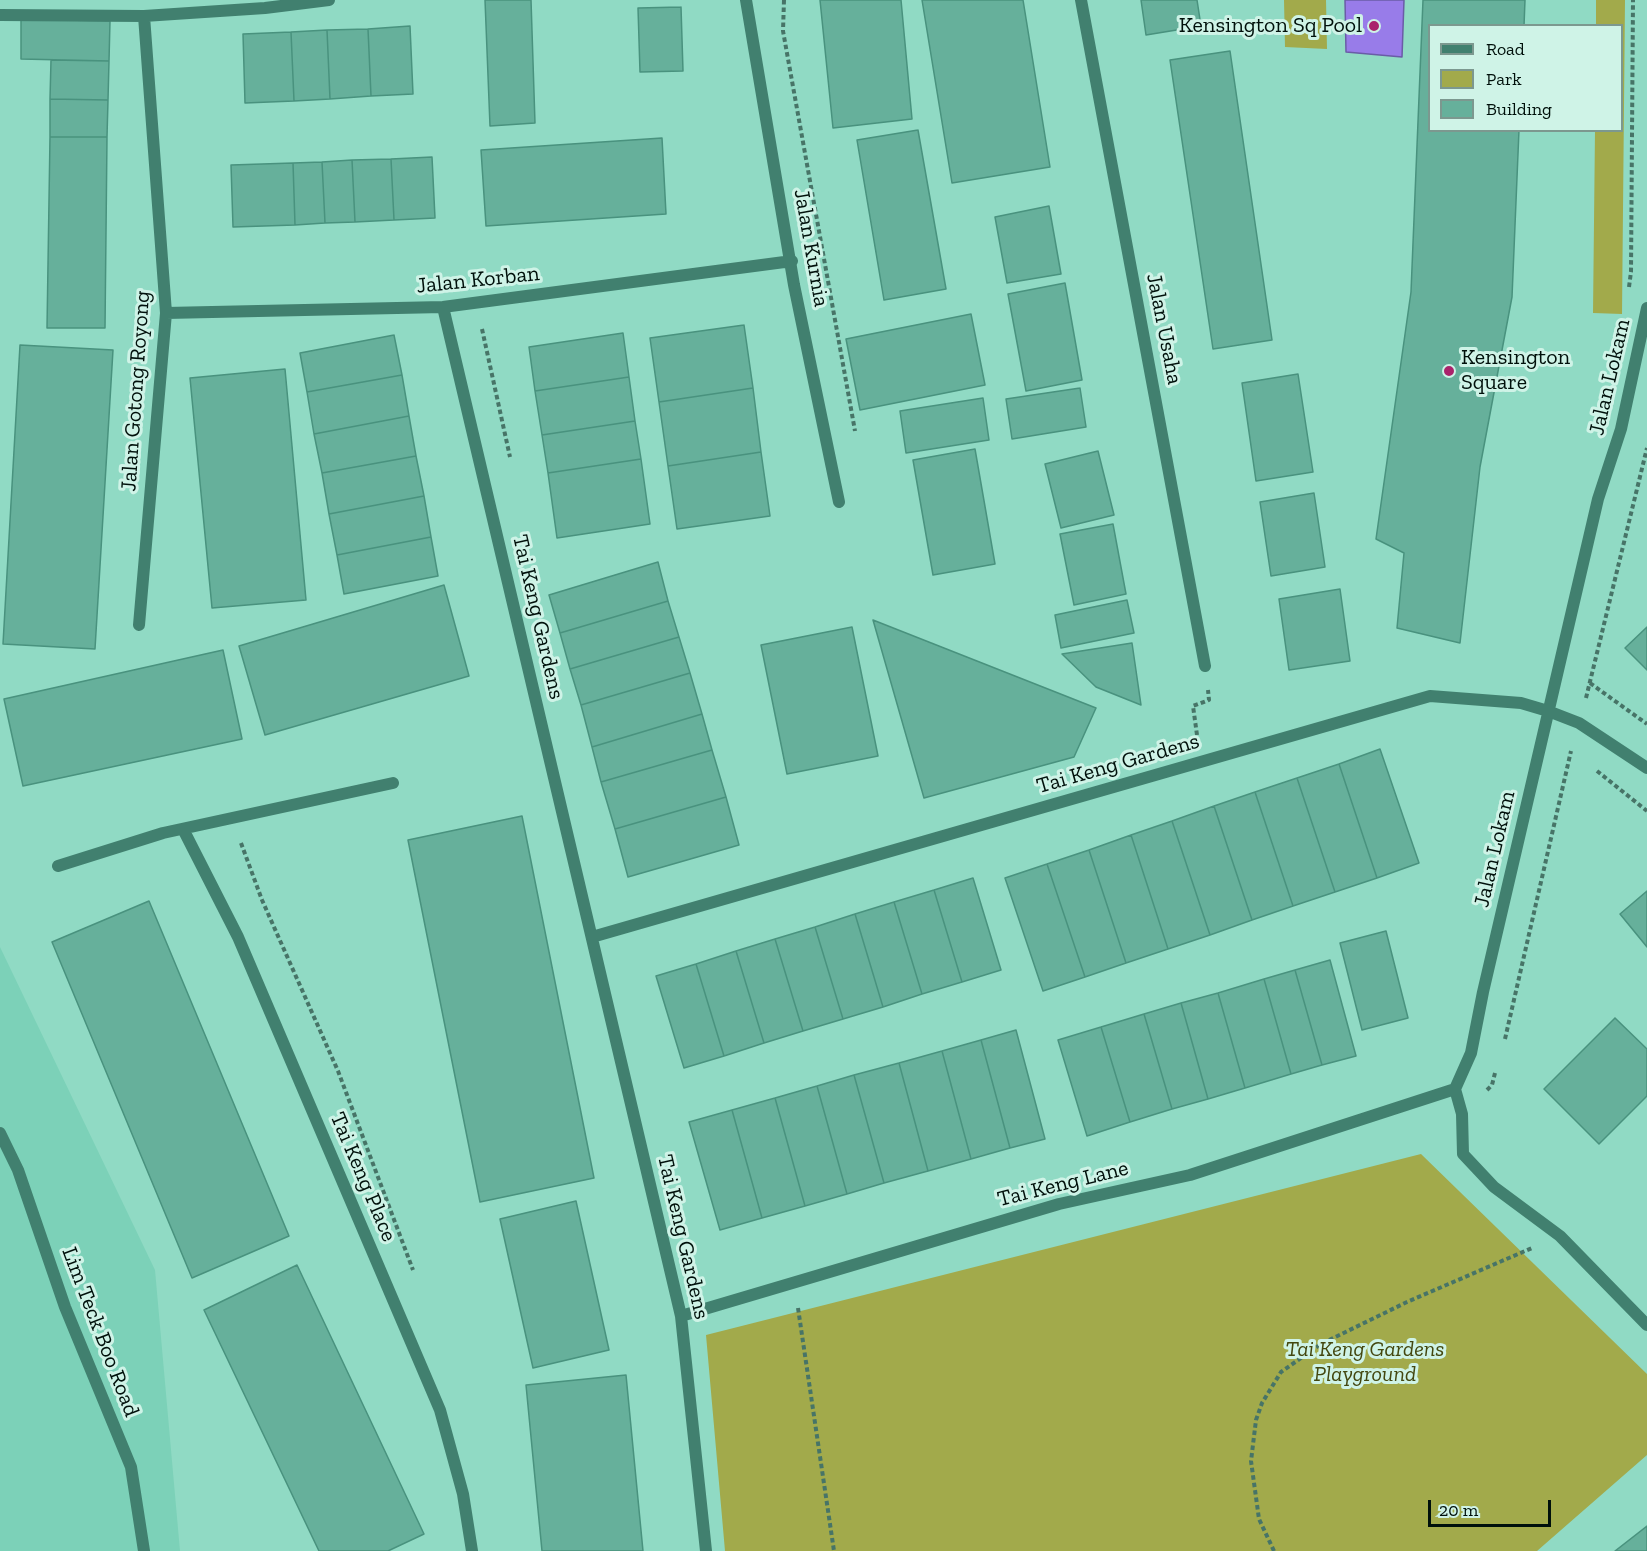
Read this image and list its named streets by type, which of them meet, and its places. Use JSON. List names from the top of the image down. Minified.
{"streets":{"street":["Jalan Kurnia","Jalan Korban","Jalan Usaha","Jalan Lokam","Jalan Gotong Royong","Tai Keng Gardens","Tai Keng Place","Tai Keng Lane","Lim Teck Boo Road"]},"crossings":[["Jalan Kurnia","Jalan Korban"],["Jalan Korban","Jalan Gotong Royong"],["Jalan Korban","Tai Keng Gardens"],["Jalan Lokam","Tai Keng Gardens"],["Jalan Lokam","Tai Keng Lane"],["Tai Keng Gardens","Tai Keng Lane"]],"parks":["Tai Keng Gardens Playground"],"places":["Kensington Sq Pool","Kensington Square"],"legend":["Road","Park","Building"],"scale_bar":"20 m"}
